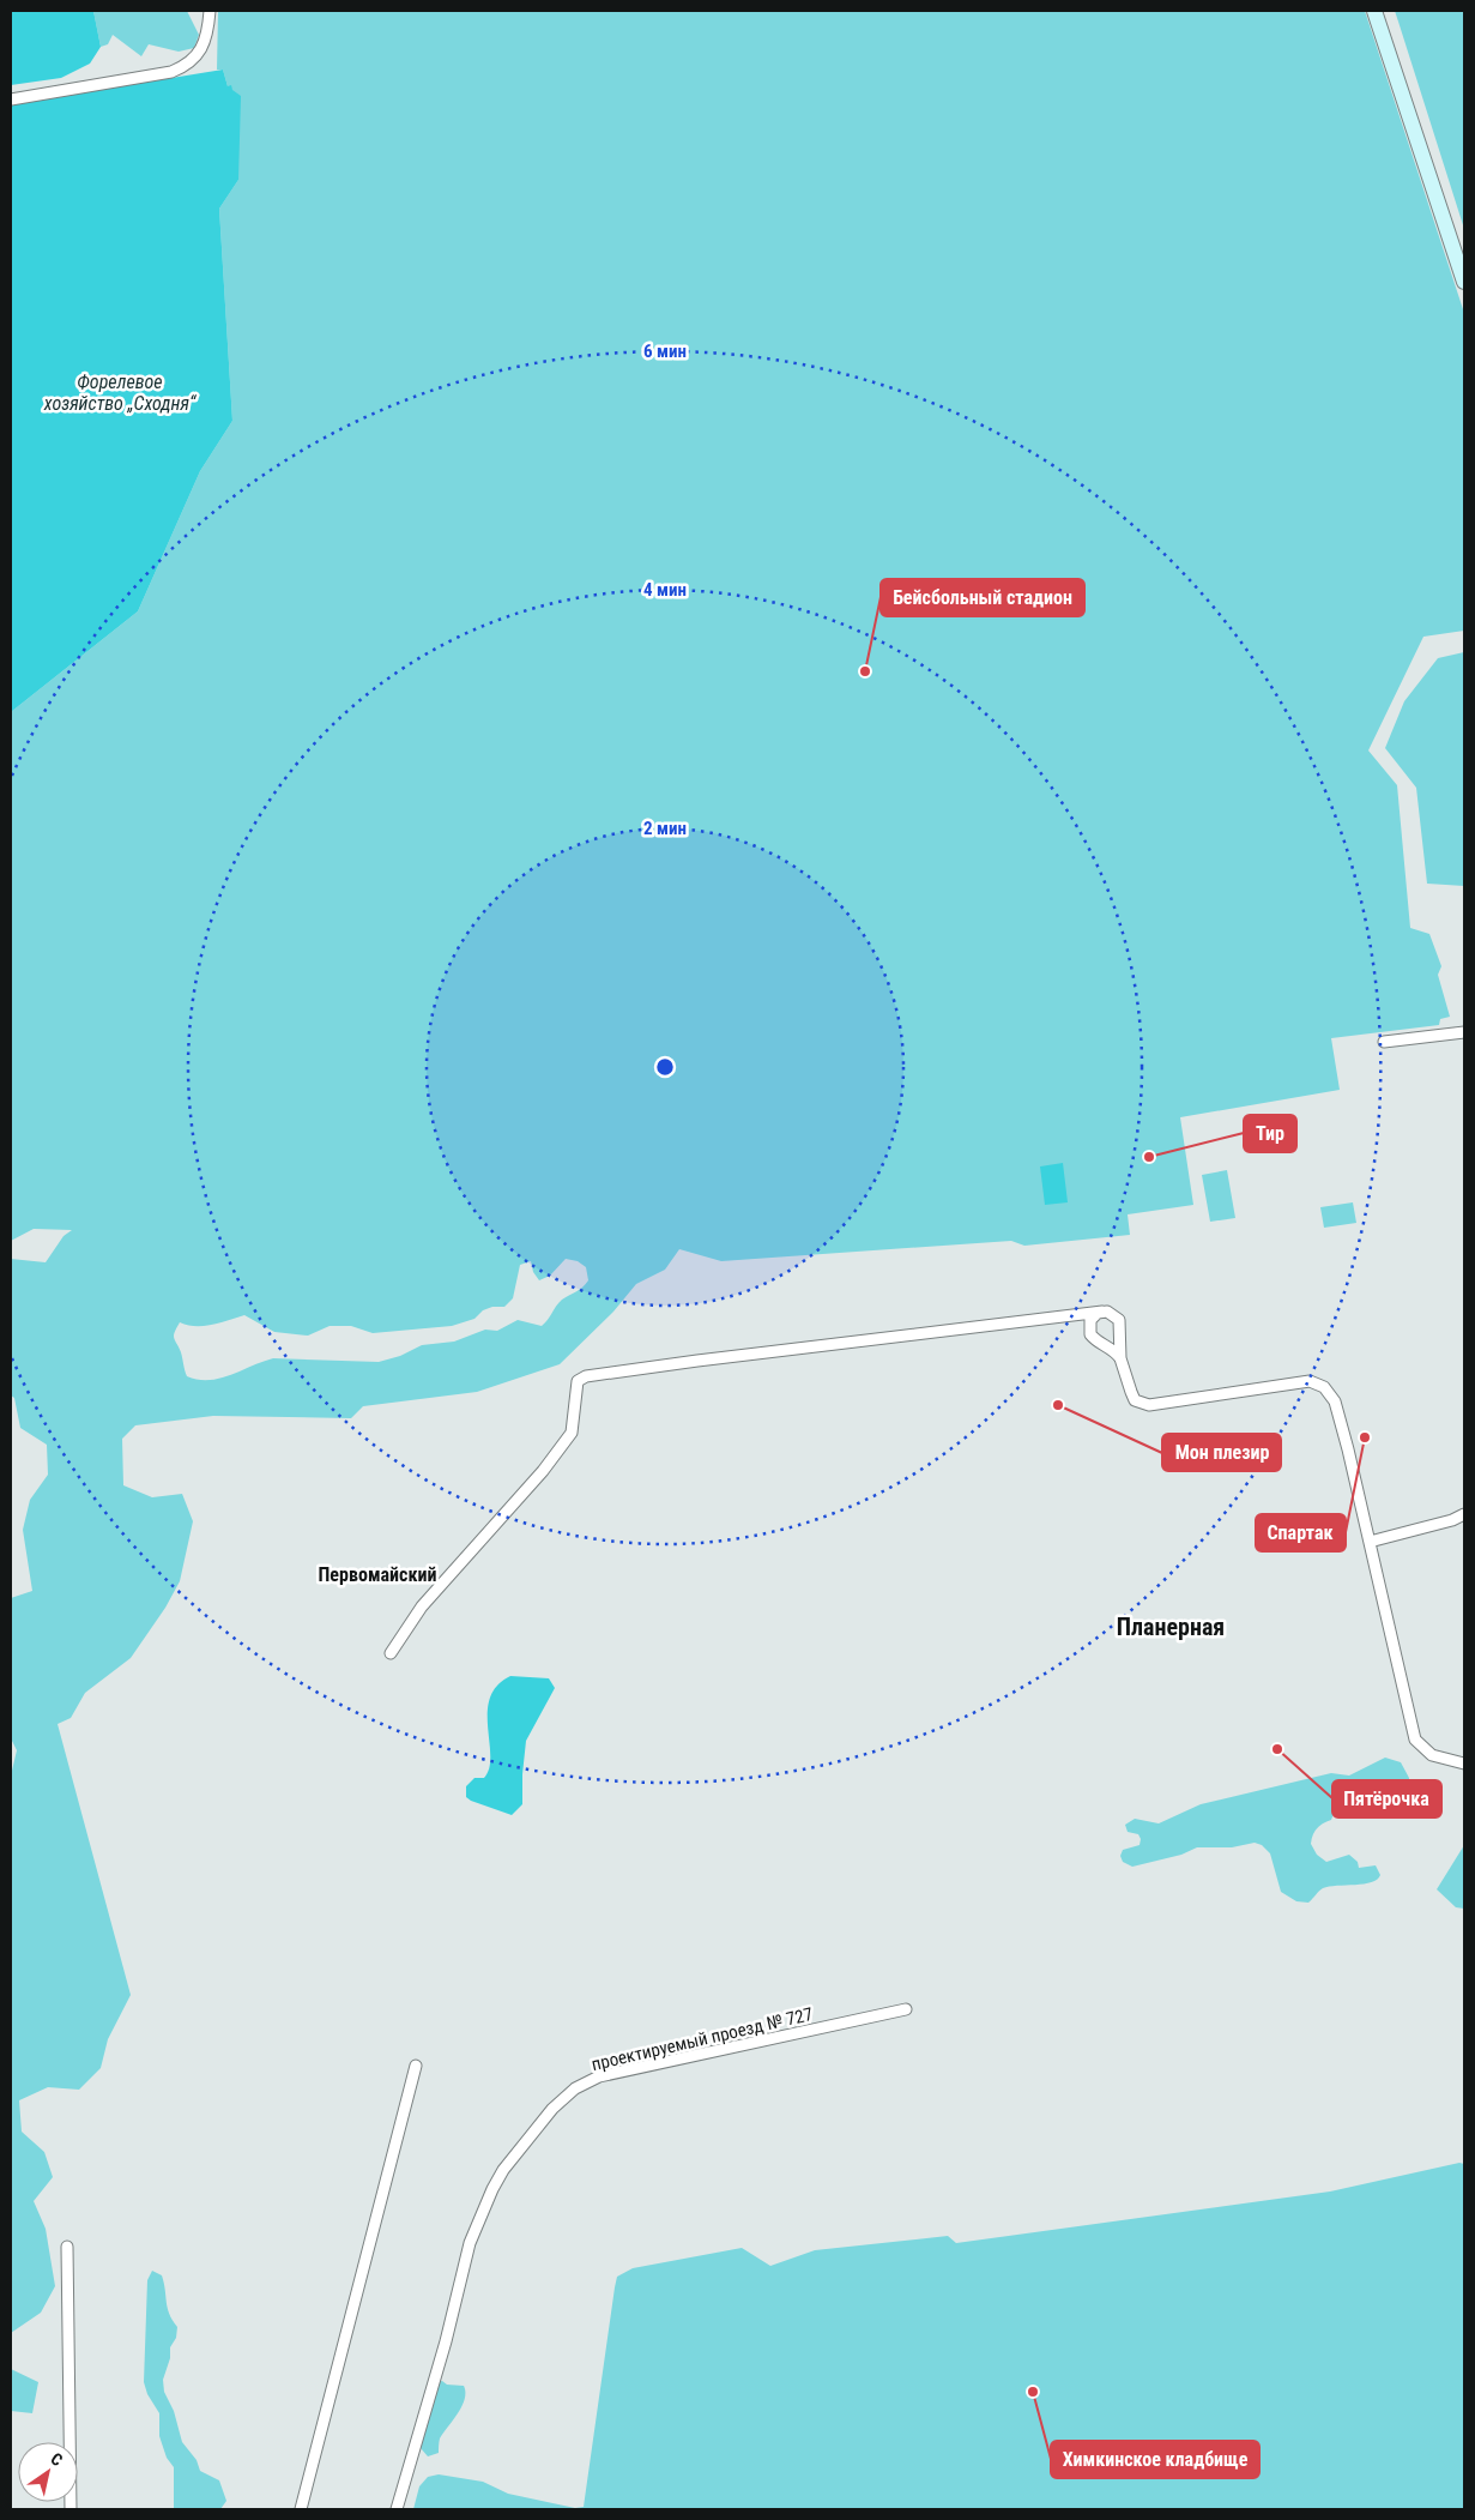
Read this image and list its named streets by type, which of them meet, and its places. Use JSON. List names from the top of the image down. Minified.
{"streets":{"street":["проектируемый проезд № 727"]},"districts":["Первомайский","Планерная"],"water":["Форелевое хозяйство „Сходня“"],"places":["Бейсбольный стадион","Тир","Мон плезир","Спартак","Пятёрочка","Химкинское кладбище"],"north":"top right","rings":["6 мин","4 мин","2 мин"]}
